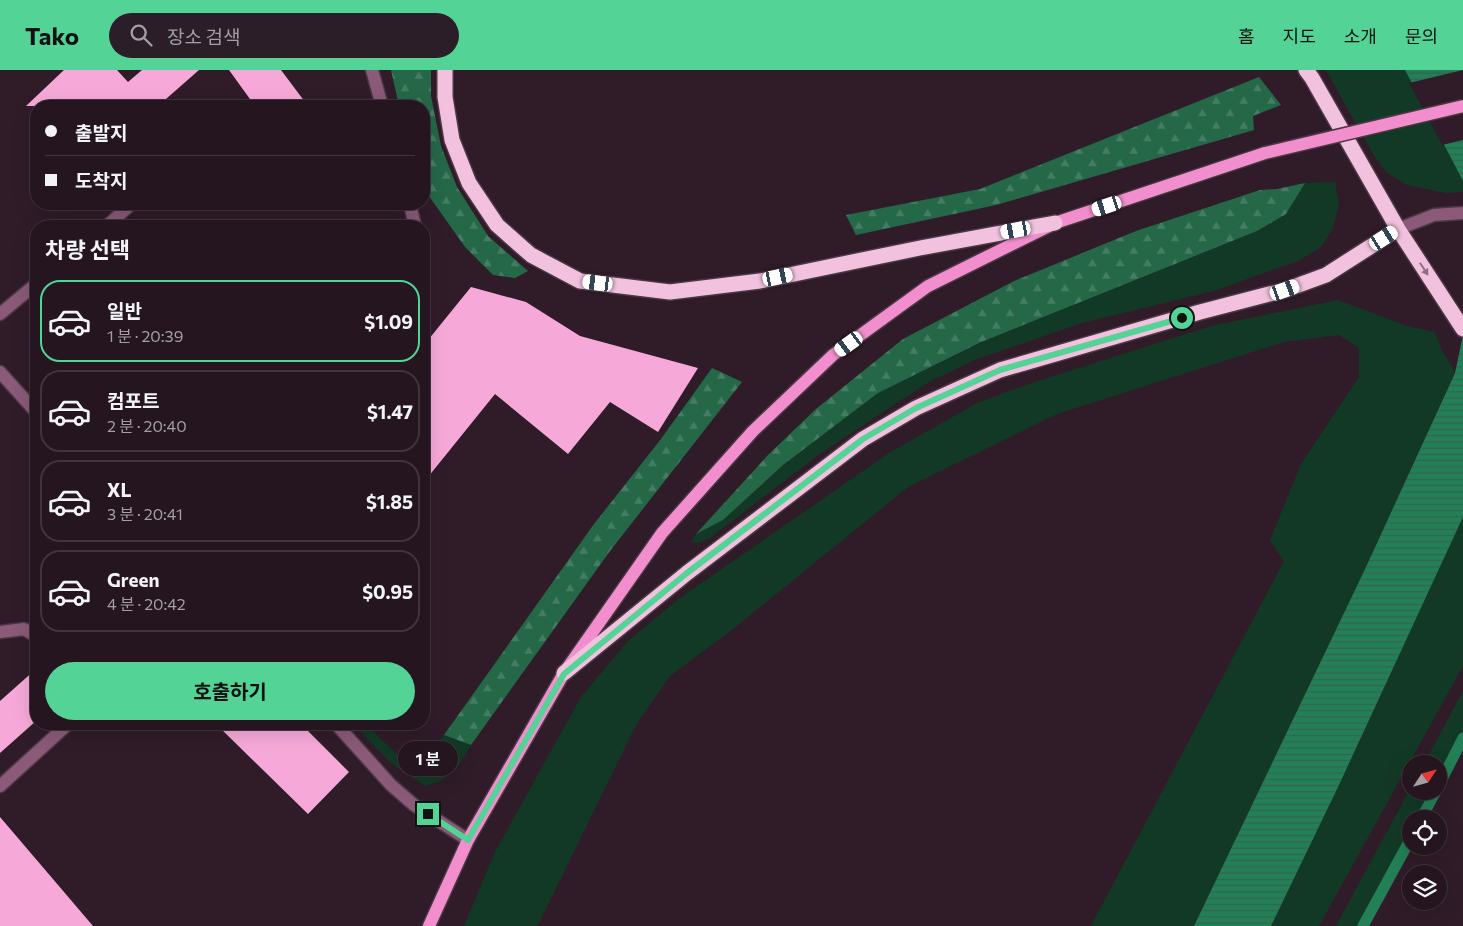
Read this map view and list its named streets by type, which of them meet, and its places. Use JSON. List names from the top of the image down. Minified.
{"north":"top right","page":{"header":"Tako","search":"장소 검색","nav":["홈","지도","소개","문의"],"banner":["출발지","도착지"],"heading":"차량 선택","list":[{"name":"일반","note":"1 분 · 20:39","value":"$1.09"},{"name":"컴포트","note":"2 분 · 20:40","value":"$1.47"},{"name":"XL","note":"3 분 · 20:41","value":"$1.85"},{"name":"Green","note":"4 분 · 20:42","value":"$0.95"}],"buttons":"호출하기","bubble":"1 분"}}
